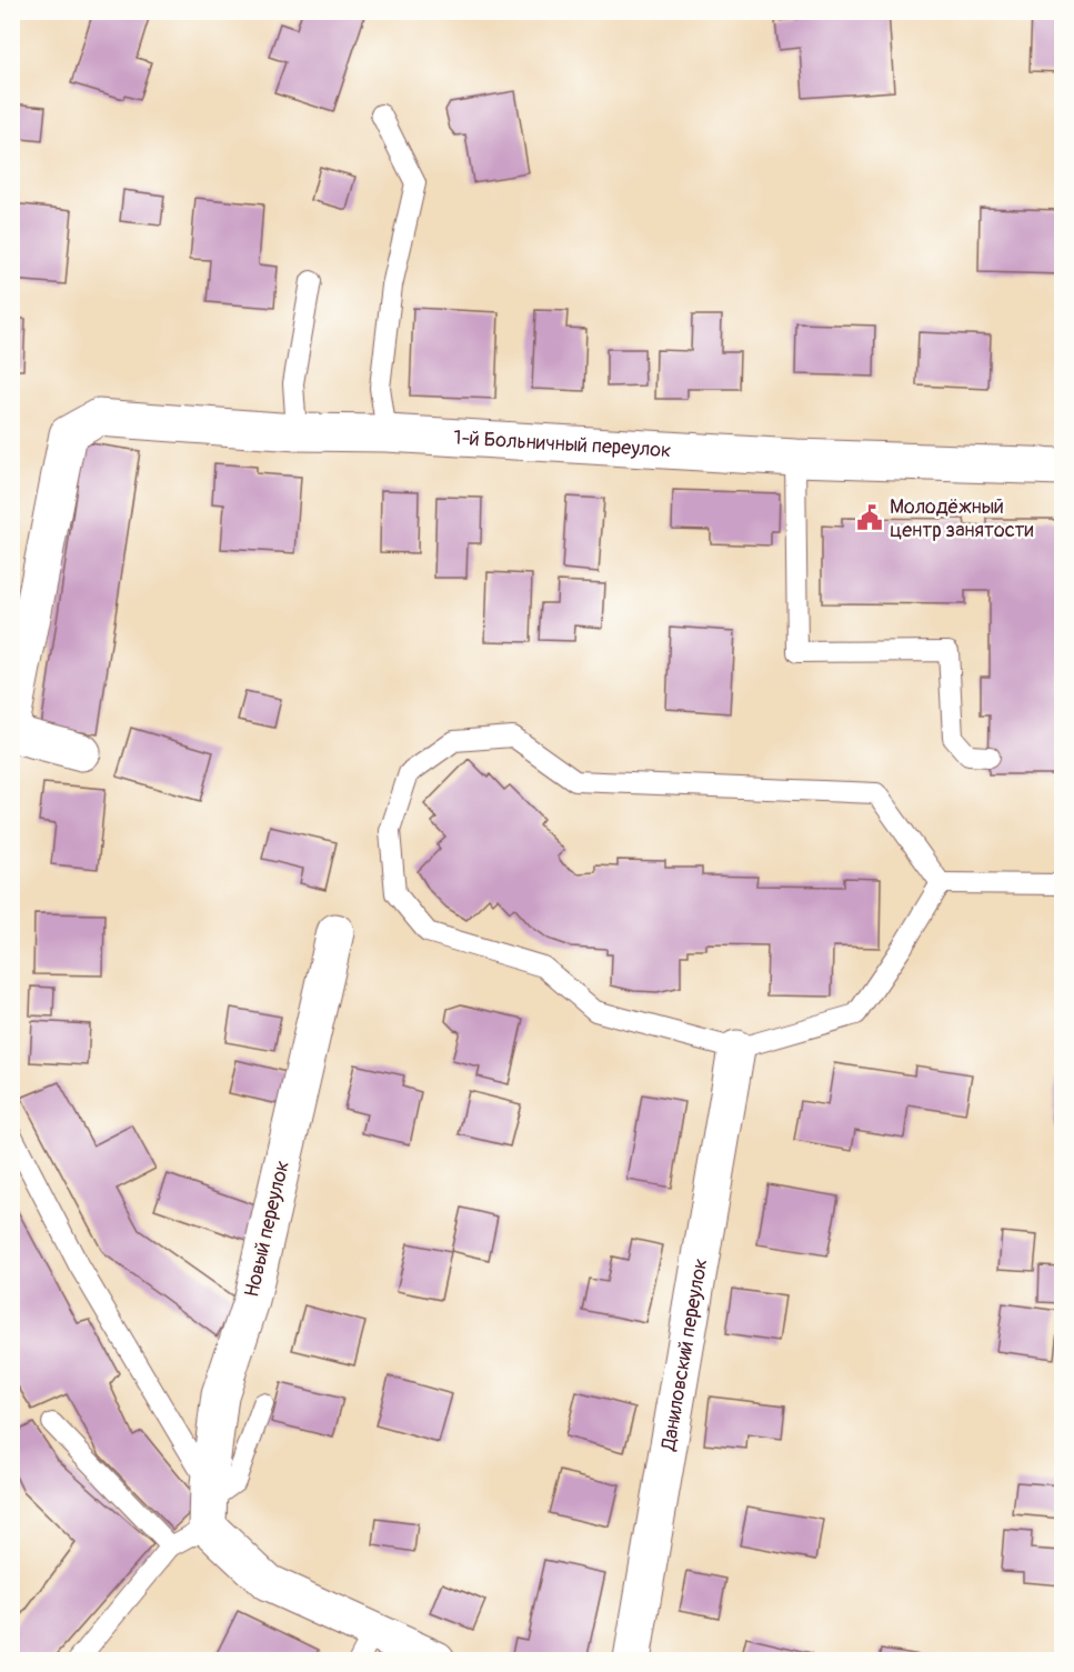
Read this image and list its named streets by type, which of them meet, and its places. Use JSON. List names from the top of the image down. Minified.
{"streets":{"street":["1-й Больничный переулок","Новый переулок","Даниловский переулок"]},"places":{"public building":["Молодёжный центр занятости"]}}
